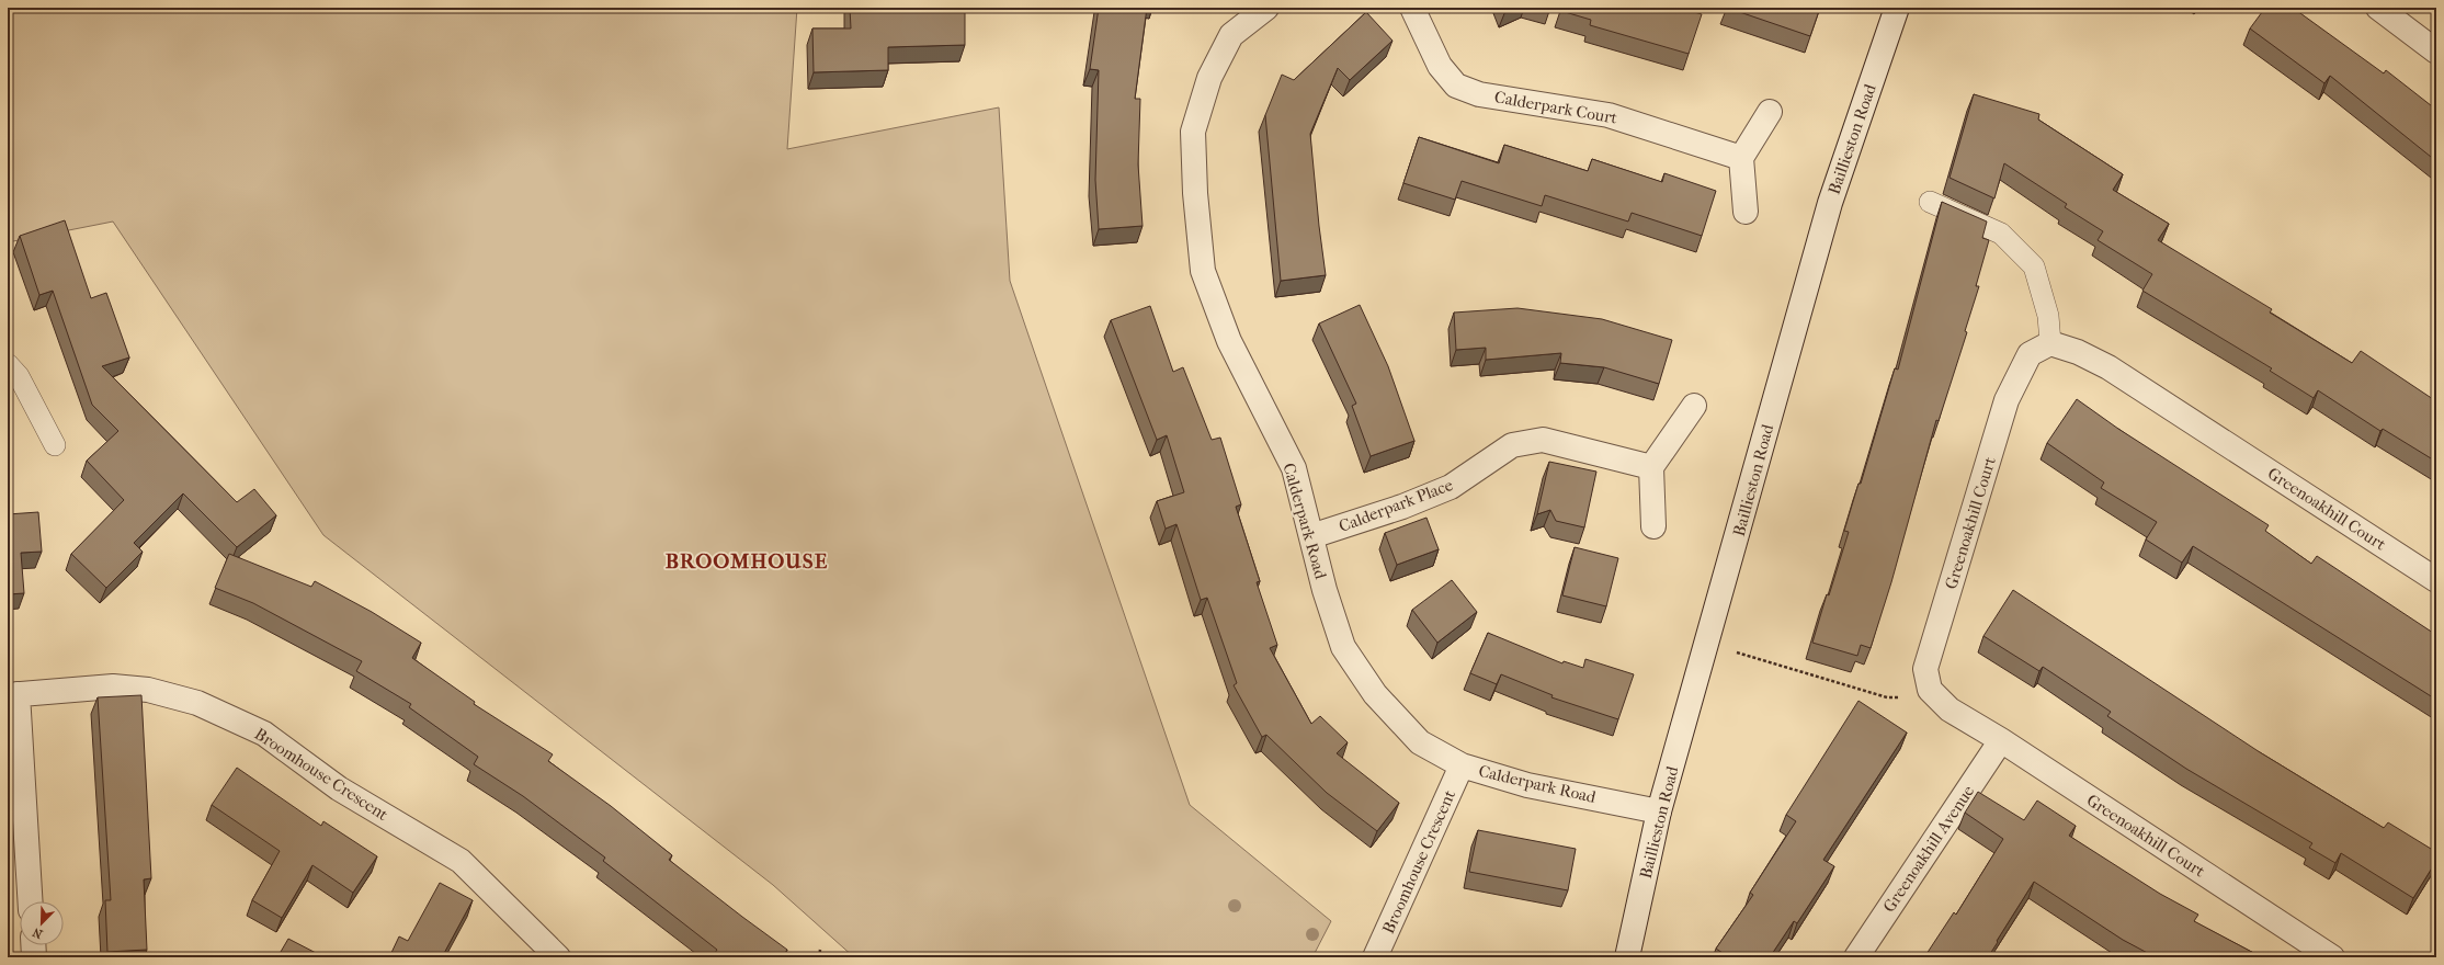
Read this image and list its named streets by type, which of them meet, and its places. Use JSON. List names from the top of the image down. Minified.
{"streets":{"street":["Calderpark Court","Baillieston Road","Calderpark Place","Greenoakhill Court","Calderpark Road","Broomhouse Crescent","Greenoakhill Avenue"]},"crossings":[["Baillieston Road","Calderpark Road"],["Calderpark Place","Calderpark Road"],["Greenoakhill Court","Greenoakhill Avenue"],["Calderpark Road","Broomhouse Crescent"]],"districts":["BROOMHOUSE"],"north":"bottom left"}
